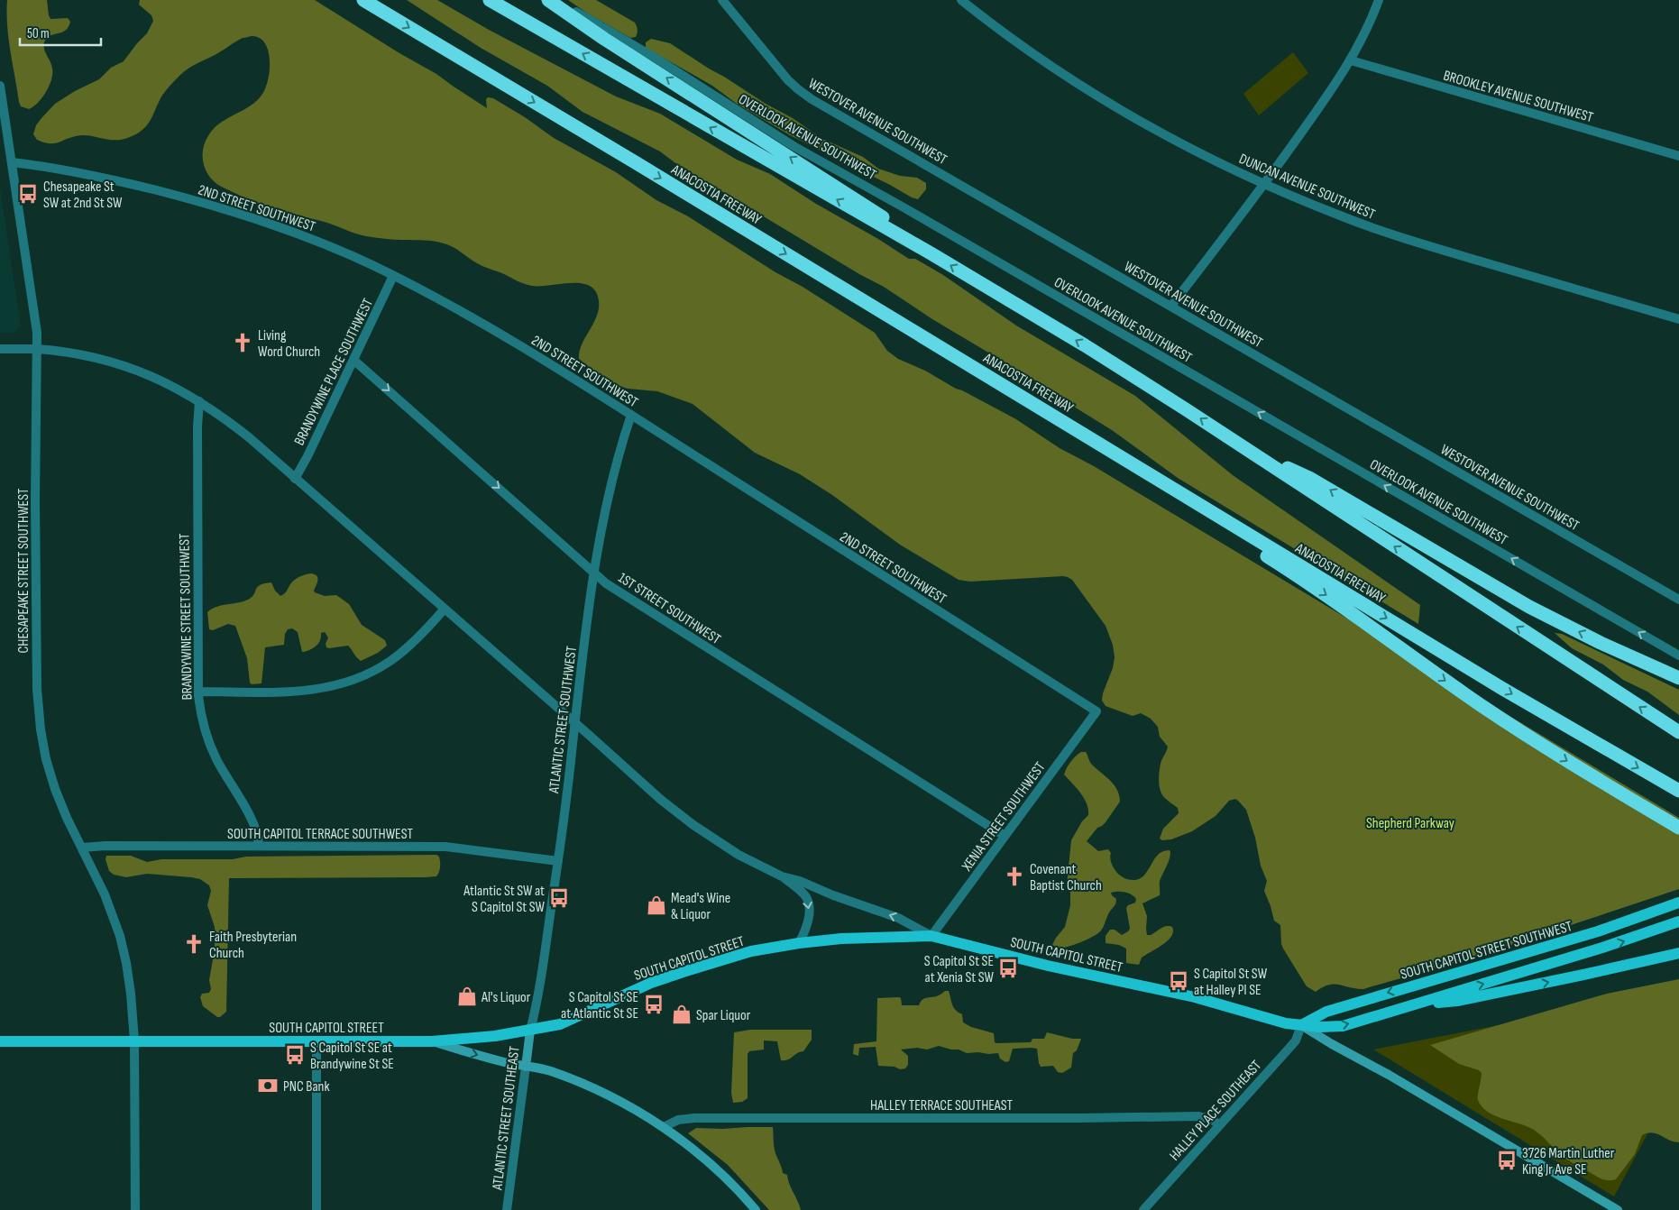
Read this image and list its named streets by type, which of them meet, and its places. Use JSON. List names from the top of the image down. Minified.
{"streets":{"highway":["ANACOSTIA FREEWAY"],"main road":["SOUTH CAPITOL STREET SOUTHWEST","SOUTH CAPITOL STREET","ATLANTIC STREET SOUTHEAST"],"street":["BROOKLEY AVENUE SOUTHWEST","WESTOVER AVENUE SOUTHWEST","OVERLOOK AVENUE SOUTHWEST","DUNCAN AVENUE SOUTHWEST","2ND STREET SOUTHWEST","BRANDYWINE PLACE SOUTHWEST","CHESAPEAKE STREET SOUTHWEST","1ST STREET SOUTHWEST","BRANDYWINE STREET SOUTHWEST","ATLANTIC STREET SOUTHWEST","XENIA STREET SOUTHWEST","SOUTH CAPITOL TERRACE SOUTHWEST","HALLEY TERRACE SOUTHEAST","HALLEY PLACE SOUTHEAST"]},"crossings":[["2ND STREET SOUTHWEST","BRANDYWINE PLACE SOUTHWEST"],["2ND STREET SOUTHWEST","CHESAPEAKE STREET SOUTHWEST"],["2ND STREET SOUTHWEST","ATLANTIC STREET SOUTHWEST"],["2ND STREET SOUTHWEST","XENIA STREET SOUTHWEST"],["BRANDYWINE PLACE SOUTHWEST","1ST STREET SOUTHWEST"],["CHESAPEAKE STREET SOUTHWEST","SOUTH CAPITOL TERRACE SOUTHWEST"],["CHESAPEAKE STREET SOUTHWEST","SOUTH CAPITOL STREET"],["1ST STREET SOUTHWEST","ATLANTIC STREET SOUTHWEST"],["1ST STREET SOUTHWEST","XENIA STREET SOUTHWEST"],["BRANDYWINE STREET SOUTHWEST","SOUTH CAPITOL TERRACE SOUTHWEST"],["ATLANTIC STREET SOUTHWEST","SOUTH CAPITOL TERRACE SOUTHWEST"],["ATLANTIC STREET SOUTHWEST","SOUTH CAPITOL STREET"],["ATLANTIC STREET SOUTHWEST","ATLANTIC STREET SOUTHEAST"],["XENIA STREET SOUTHWEST","SOUTH CAPITOL STREET"],["SOUTH CAPITOL STREET SOUTHWEST","SOUTH CAPITOL STREET"],["SOUTH CAPITOL STREET SOUTHWEST","HALLEY PLACE SOUTHEAST"],["SOUTH CAPITOL STREET","HALLEY PLACE SOUTHEAST"],["SOUTH CAPITOL STREET","ATLANTIC STREET SOUTHEAST"],["HALLEY TERRACE SOUTHEAST","HALLEY PLACE SOUTHEAST"]],"one_way":["OVERLOOK AVENUE SOUTHWEST","1ST STREET SOUTHWEST"],"parks":["Shepherd Parkway"],"places":{"bus stop":["Chesapeake St SW at 2nd St SW","Atlantic St SW at S Capitol St SW","S Capitol St SE at Xenia St SW","S Capitol St SW at Halley Pl SE","S Capitol St SE at Atlantic St SE","S Capitol St SE at Brandywine St SE","3726 Martin Luther King Jr Ave SE"],"church":["Living Word Church","Covenant Baptist Church","Faith Presbyterian Church"],"shop":["Mead's Wine & Liquor","Al's Liquor","Spar Liquor"],"bank":["PNC Bank"]},"scale_bar":"50 m"}
